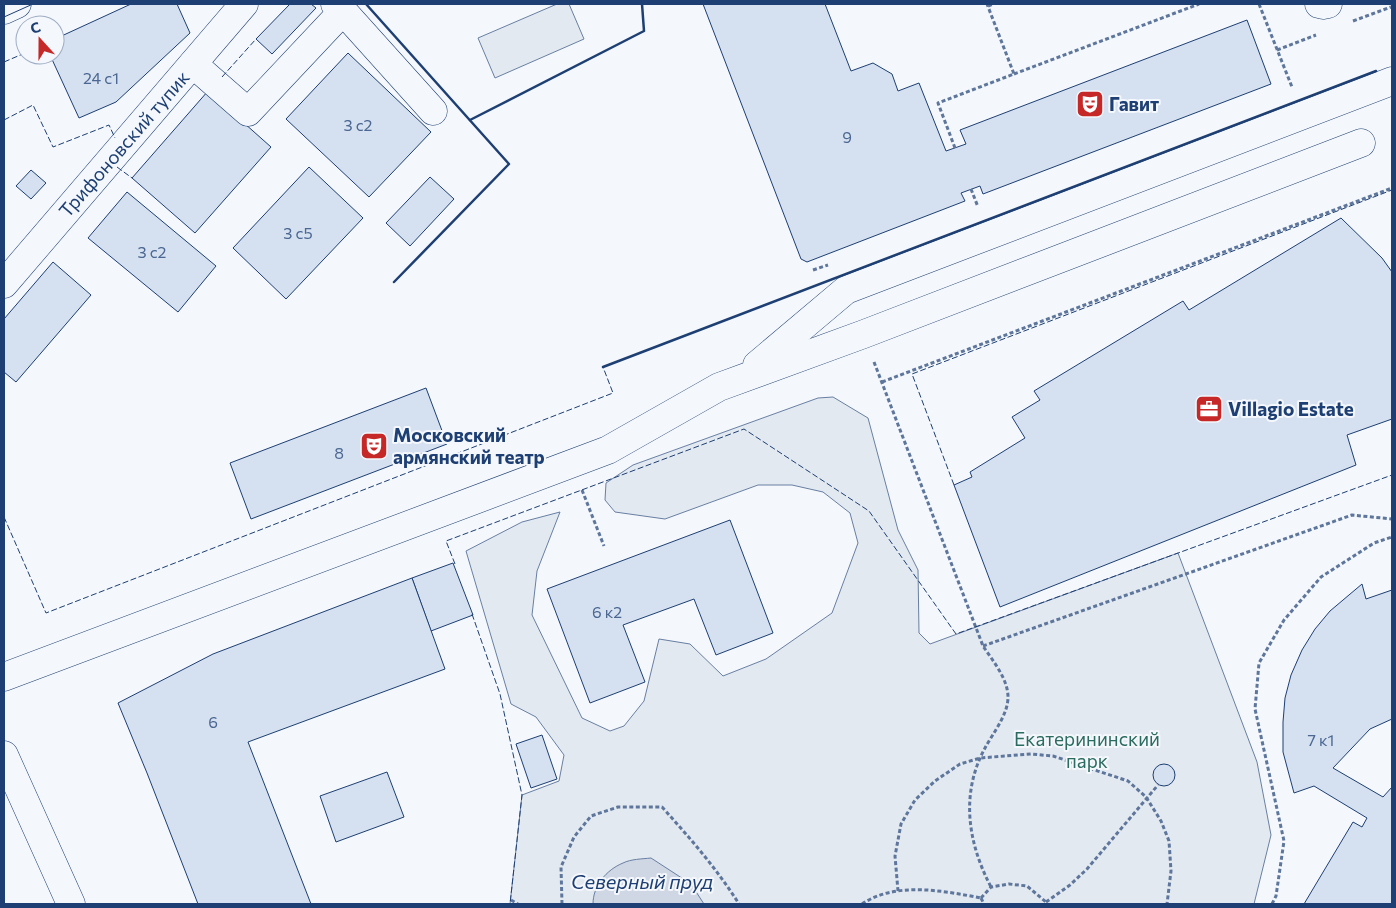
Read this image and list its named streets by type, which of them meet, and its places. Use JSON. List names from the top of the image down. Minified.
{"streets":{"street":["Трифоновский тупик"]},"water":["Северный пруд"],"parks":["Екатерининский парк"],"places":{"theatre":["Гавит","Московский армянский театр"],"office":["Villagio Estate"]},"house_numbers":["24 с1","3 с2","9","3 с5","3 с2","8","6 к2","6","7 к1"],"north":"top"}
